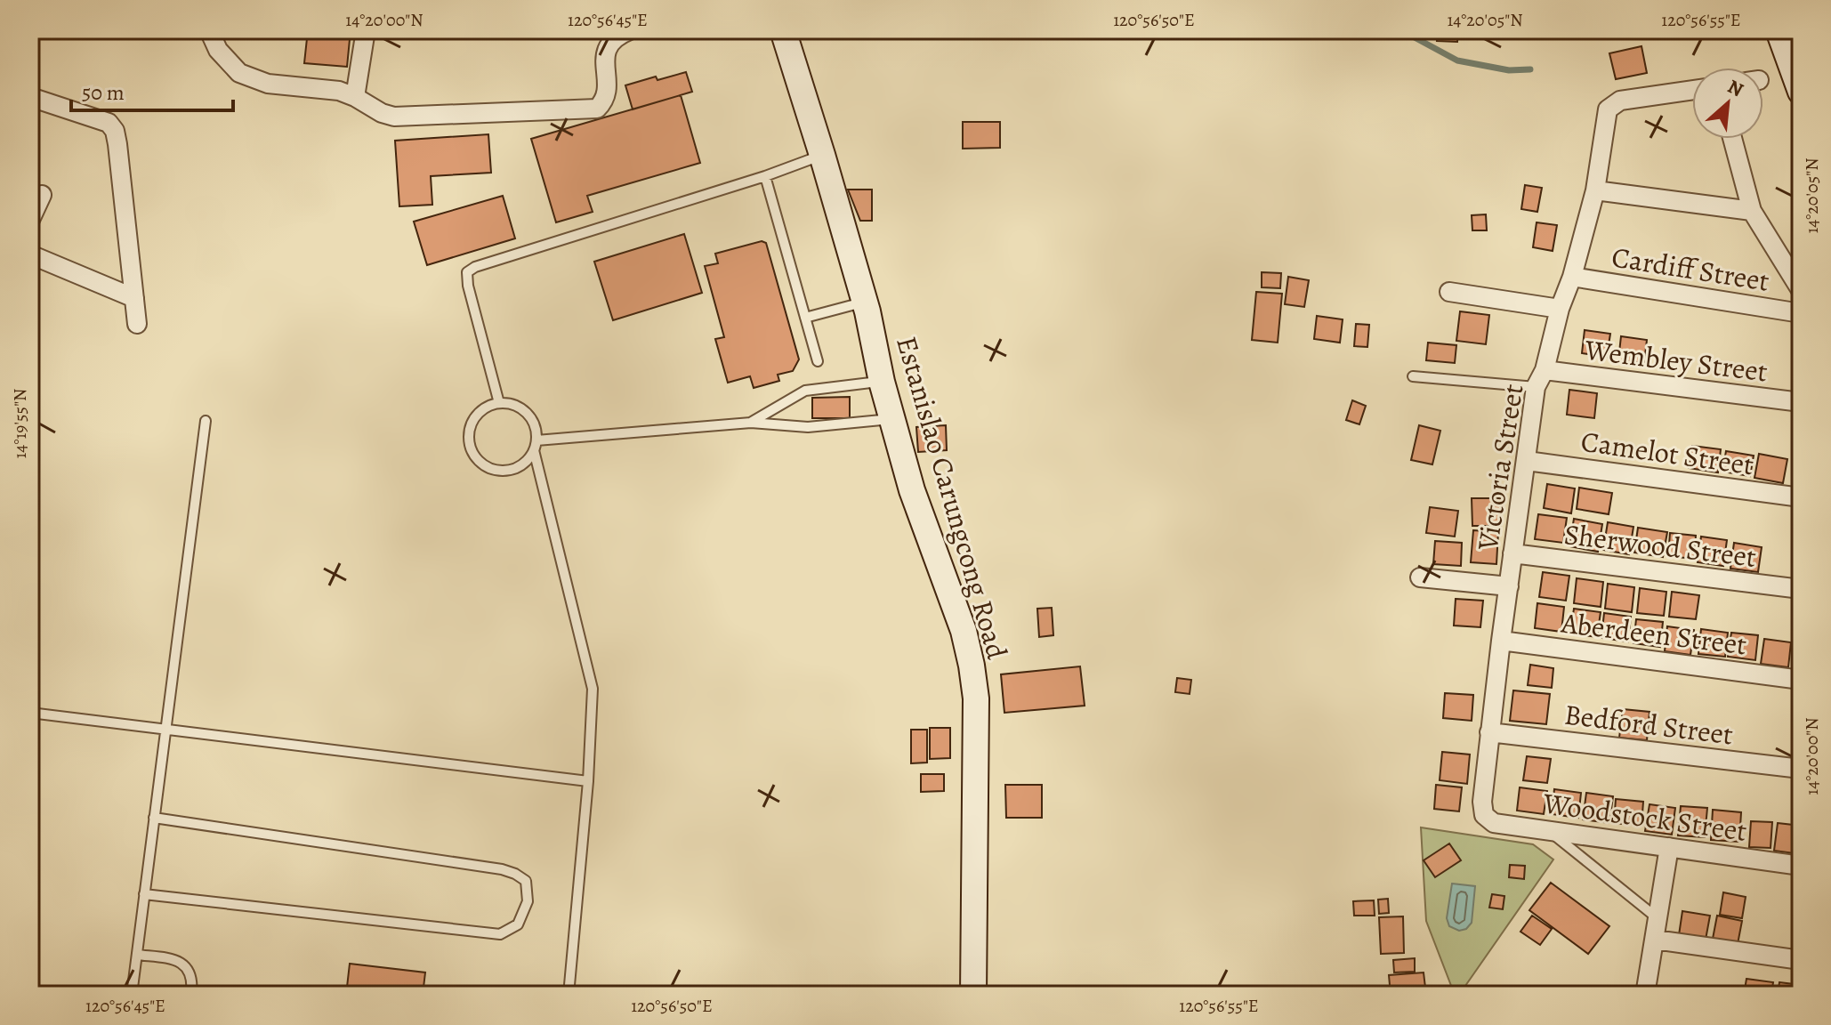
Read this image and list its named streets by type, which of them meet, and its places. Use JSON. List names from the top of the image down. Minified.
{"streets":{"street":["Cardiff Street","Wembley Street","Camelot Street","Victoria Street","Estanislao Carungcong Road","Sherwood Street","Aberdeen Street","Bedford Street","Woodstock Street"]},"crossings":[["Cardiff Street","Victoria Street"],["Wembley Street","Victoria Street"],["Camelot Street","Victoria Street"],["Victoria Street","Sherwood Street"],["Victoria Street","Aberdeen Street"],["Victoria Street","Bedford Street"],["Victoria Street","Woodstock Street"]],"scale_bar":"50 m","north":"top right","coordinates":["14°20'00\"N","120°56'45\"E","120°56'50\"E","14°20'05\"N","120°56'55\"E","14°19'55\"N"]}
